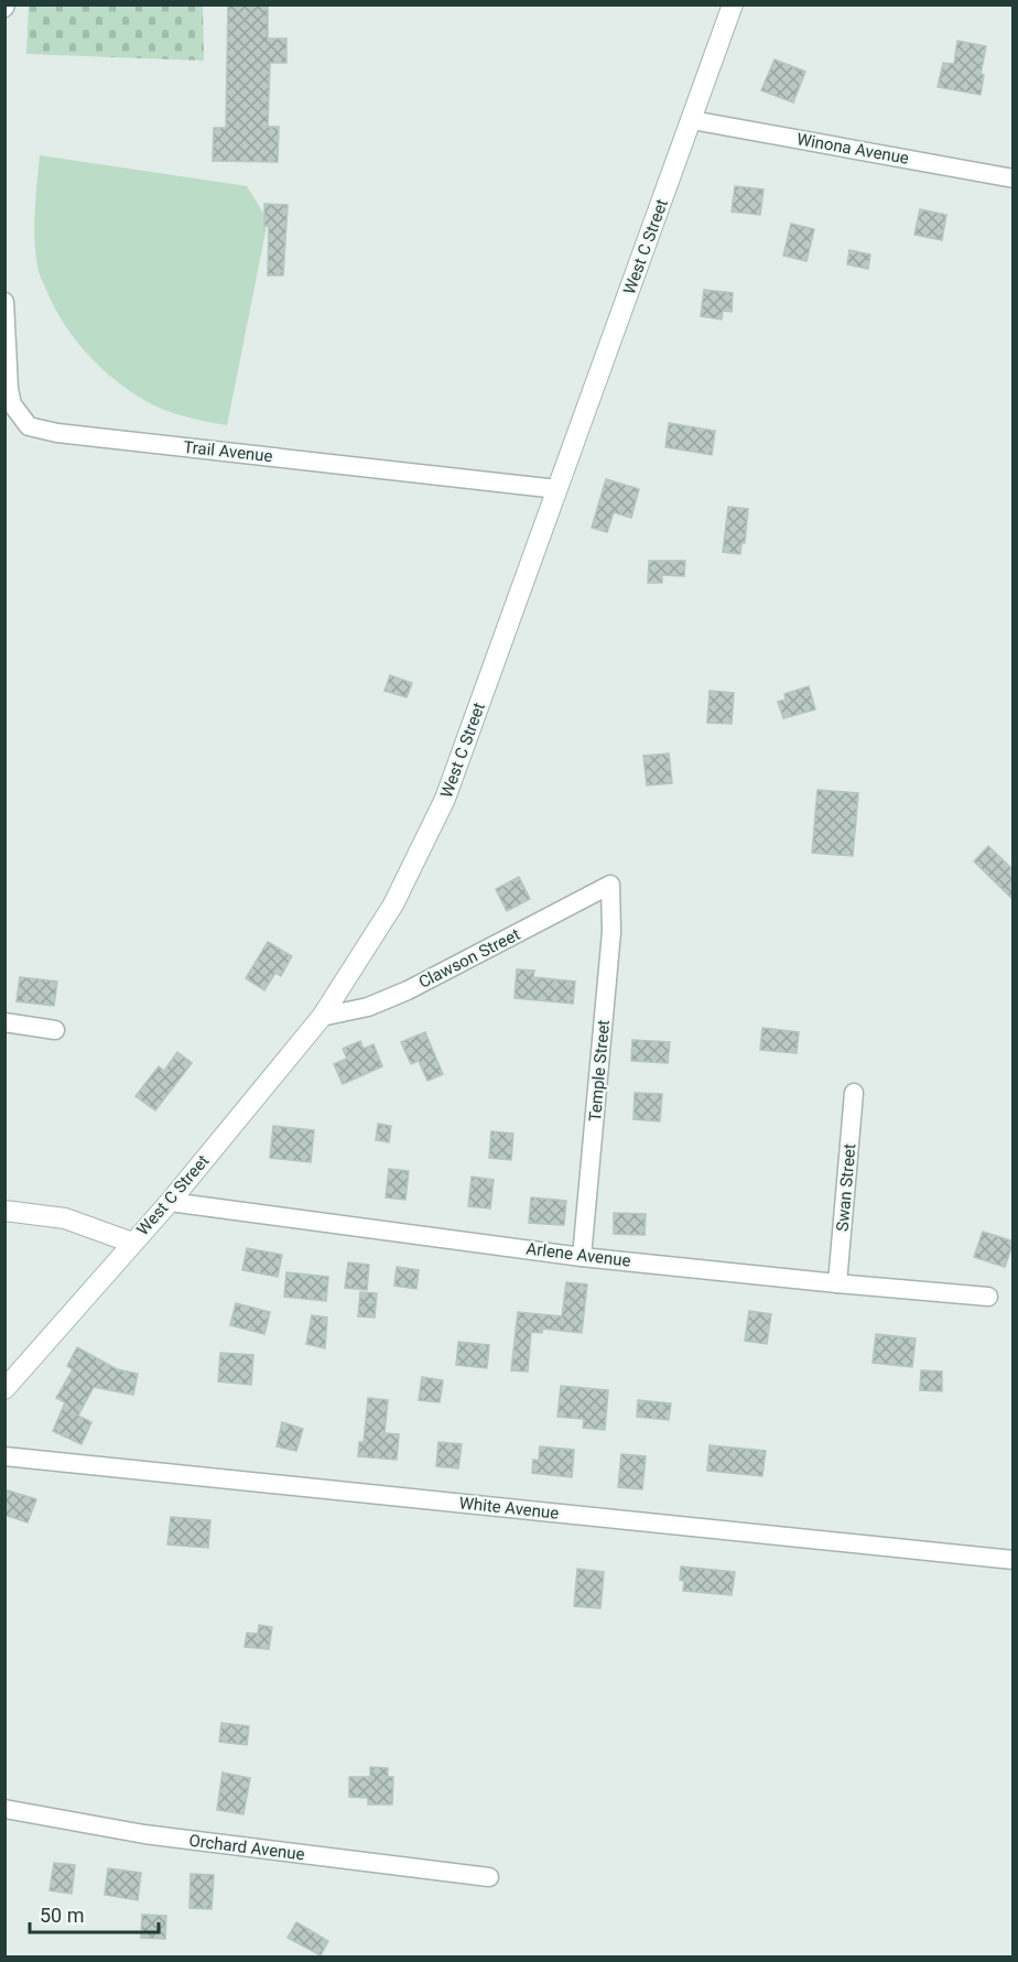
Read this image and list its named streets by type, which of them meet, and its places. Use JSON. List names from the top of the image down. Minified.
{"streets":{"main road":["West C Street"],"street":["Winona Avenue","Trail Avenue","Clawson Street","Temple Street","Swan Street","Arlene Avenue","White Avenue","Orchard Avenue"]},"crossings":[["Winona Avenue","West C Street"],["West C Street","Trail Avenue"],["West C Street","Clawson Street"],["West C Street","Arlene Avenue"],["Clawson Street","Temple Street"],["Temple Street","Arlene Avenue"],["Swan Street","Arlene Avenue"]],"scale_bar":"50 m"}
